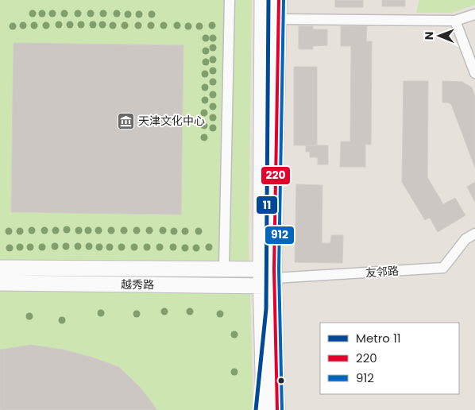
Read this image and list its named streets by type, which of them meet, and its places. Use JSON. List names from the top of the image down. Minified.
{"streets":{"main road":["越秀路"],"street":["友邻路"]},"crossings":[["友邻路","越秀路"]],"places":{"museum":["天津文化中心"]},"lines":["metro line 11","transit line 220","transit line 912"],"legend":["Metro 11","220","912"],"north":"left"}
